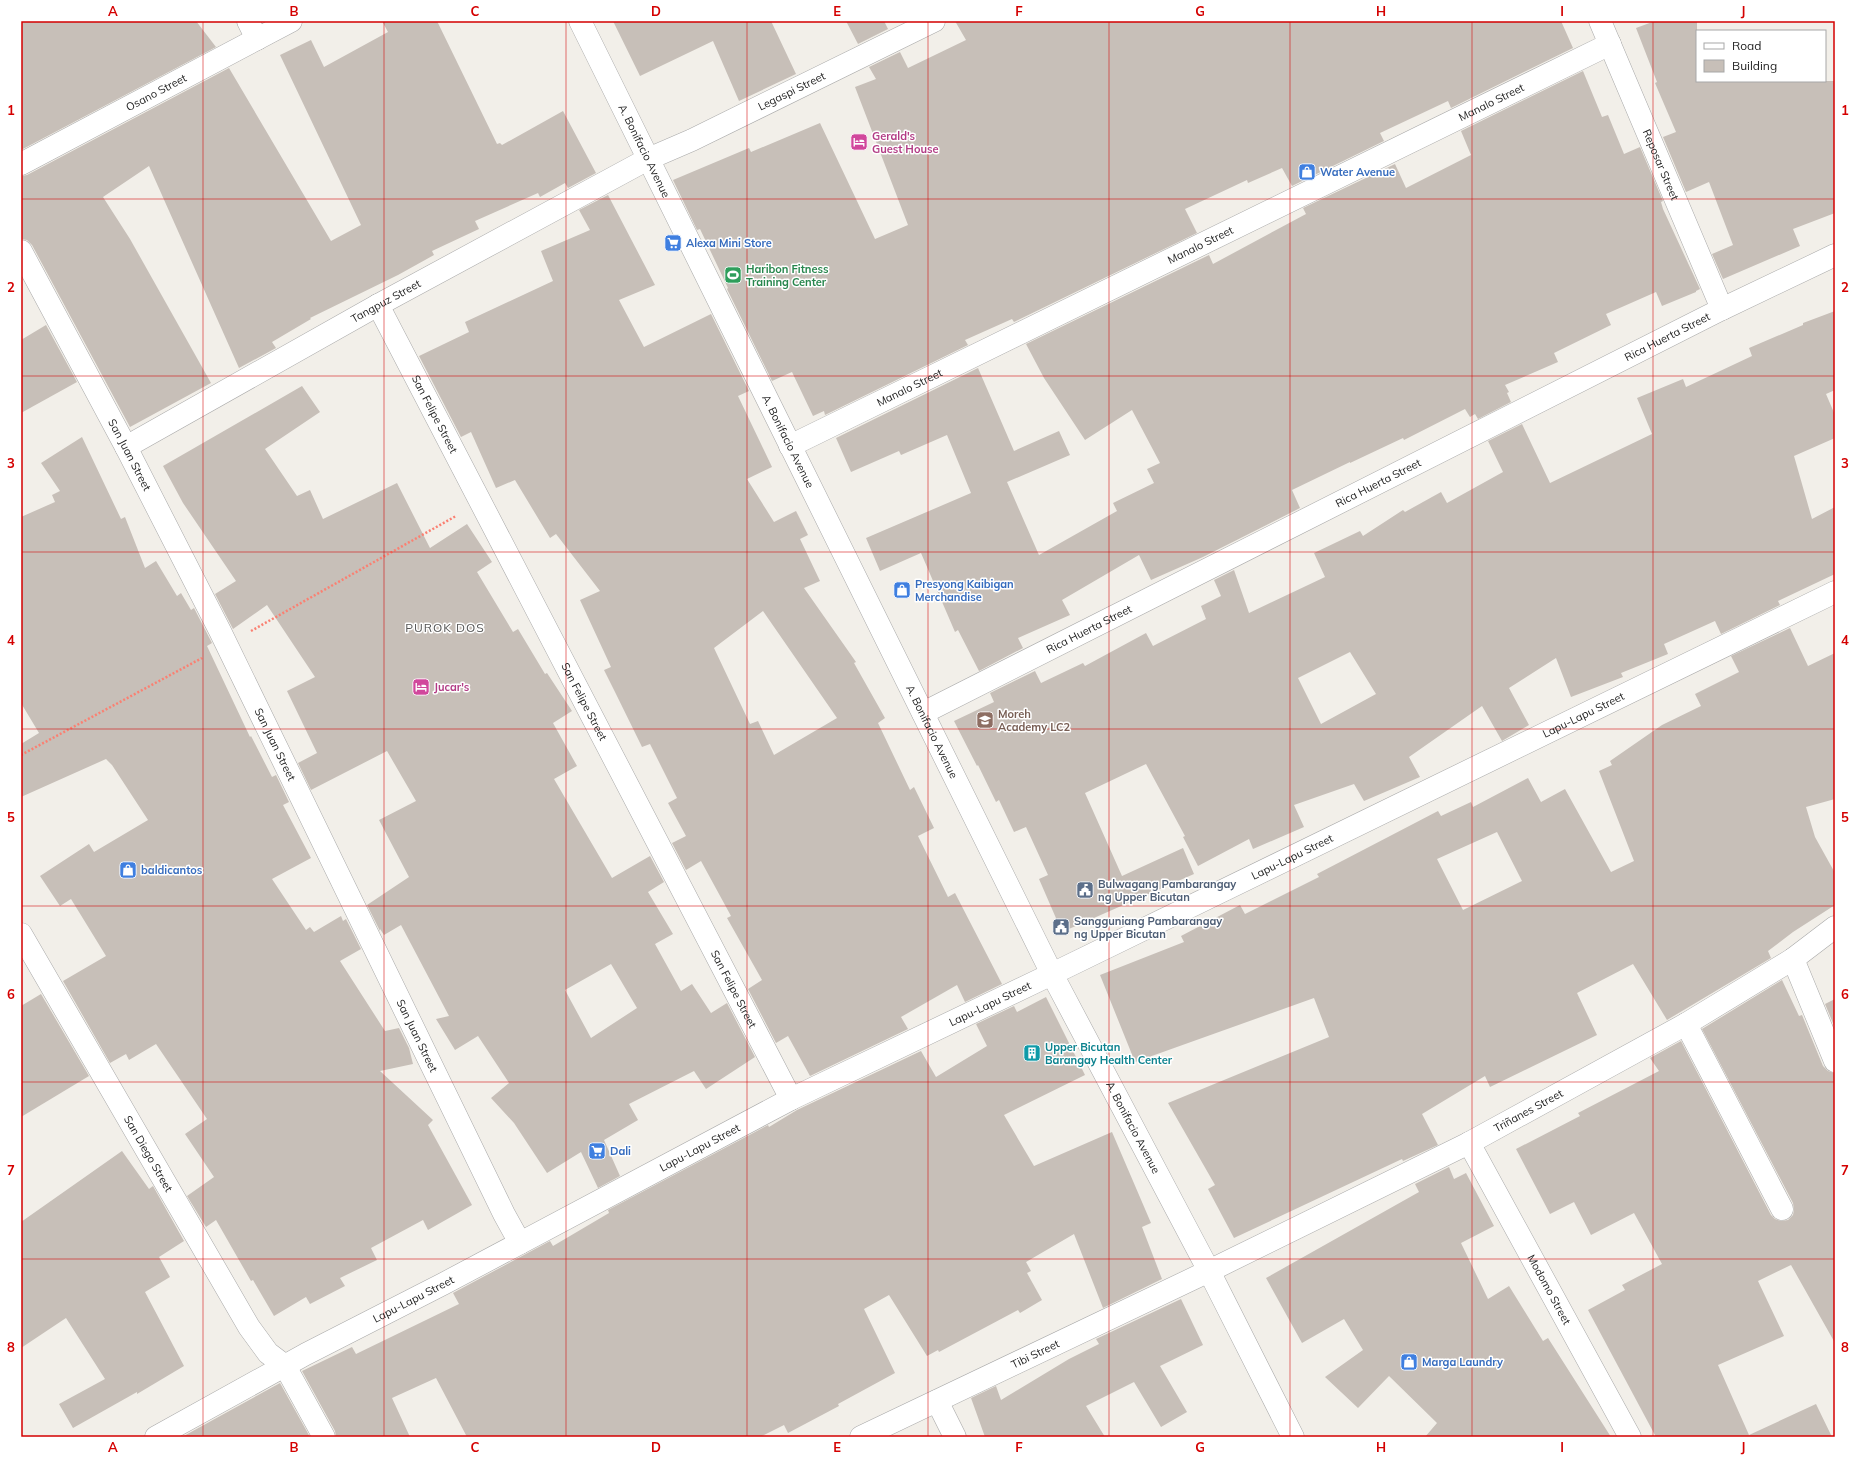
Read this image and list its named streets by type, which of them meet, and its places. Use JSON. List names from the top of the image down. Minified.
{"streets":{"street":["Legaspi Street","Osano Street","Manalo Street","A. Bonifacio Avenue","Reposar Street","Tangpuz Street","Rica Huerta Street","San Felipe Street","San Juan Street","Lapu-Lapu Street","Triñanes Street","San Diego Street","Modomo Street","Tibi Street"]},"crossings":[["Legaspi Street","A. Bonifacio Avenue"],["Legaspi Street","Tangpuz Street"],["Manalo Street","A. Bonifacio Avenue"],["Manalo Street","Reposar Street"],["A. Bonifacio Avenue","Tangpuz Street"],["A. Bonifacio Avenue","Rica Huerta Street"],["A. Bonifacio Avenue","Lapu-Lapu Street"],["A. Bonifacio Avenue","Triñanes Street"],["A. Bonifacio Avenue","Tibi Street"],["Reposar Street","Rica Huerta Street"],["Tangpuz Street","San Felipe Street"],["Tangpuz Street","San Juan Street"],["San Felipe Street","Lapu-Lapu Street"],["San Juan Street","Lapu-Lapu Street"],["Lapu-Lapu Street","San Diego Street"],["Triñanes Street","Modomo Street"],["Triñanes Street","Tibi Street"]],"districts":["PUROK DOS"],"places":{"hotel":["Gerald's Guest House","Jucar's"],"shop":["Water Avenue","Presyong Kaibigan Merchandise","baldicantos","Marga Laundry"],"supermarket":["Alexa Mini Store","Dali"],"sports":["Haribon Fitness Training Center"],"school or university":["Moreh Academy LC2"],"public building":["Bulwagang Pambarangay ng Upper Bicutan","Sangguniang Pambarangay ng Upper Bicutan"],"building":["Upper Bicutan Barangay Health Center"]},"legend":["Road","Building"],"grid":{"columns":["A","B","C","D","E","F","G","H","I","J"],"rows":["1","2","3","4","5","6","7","8"]}}
